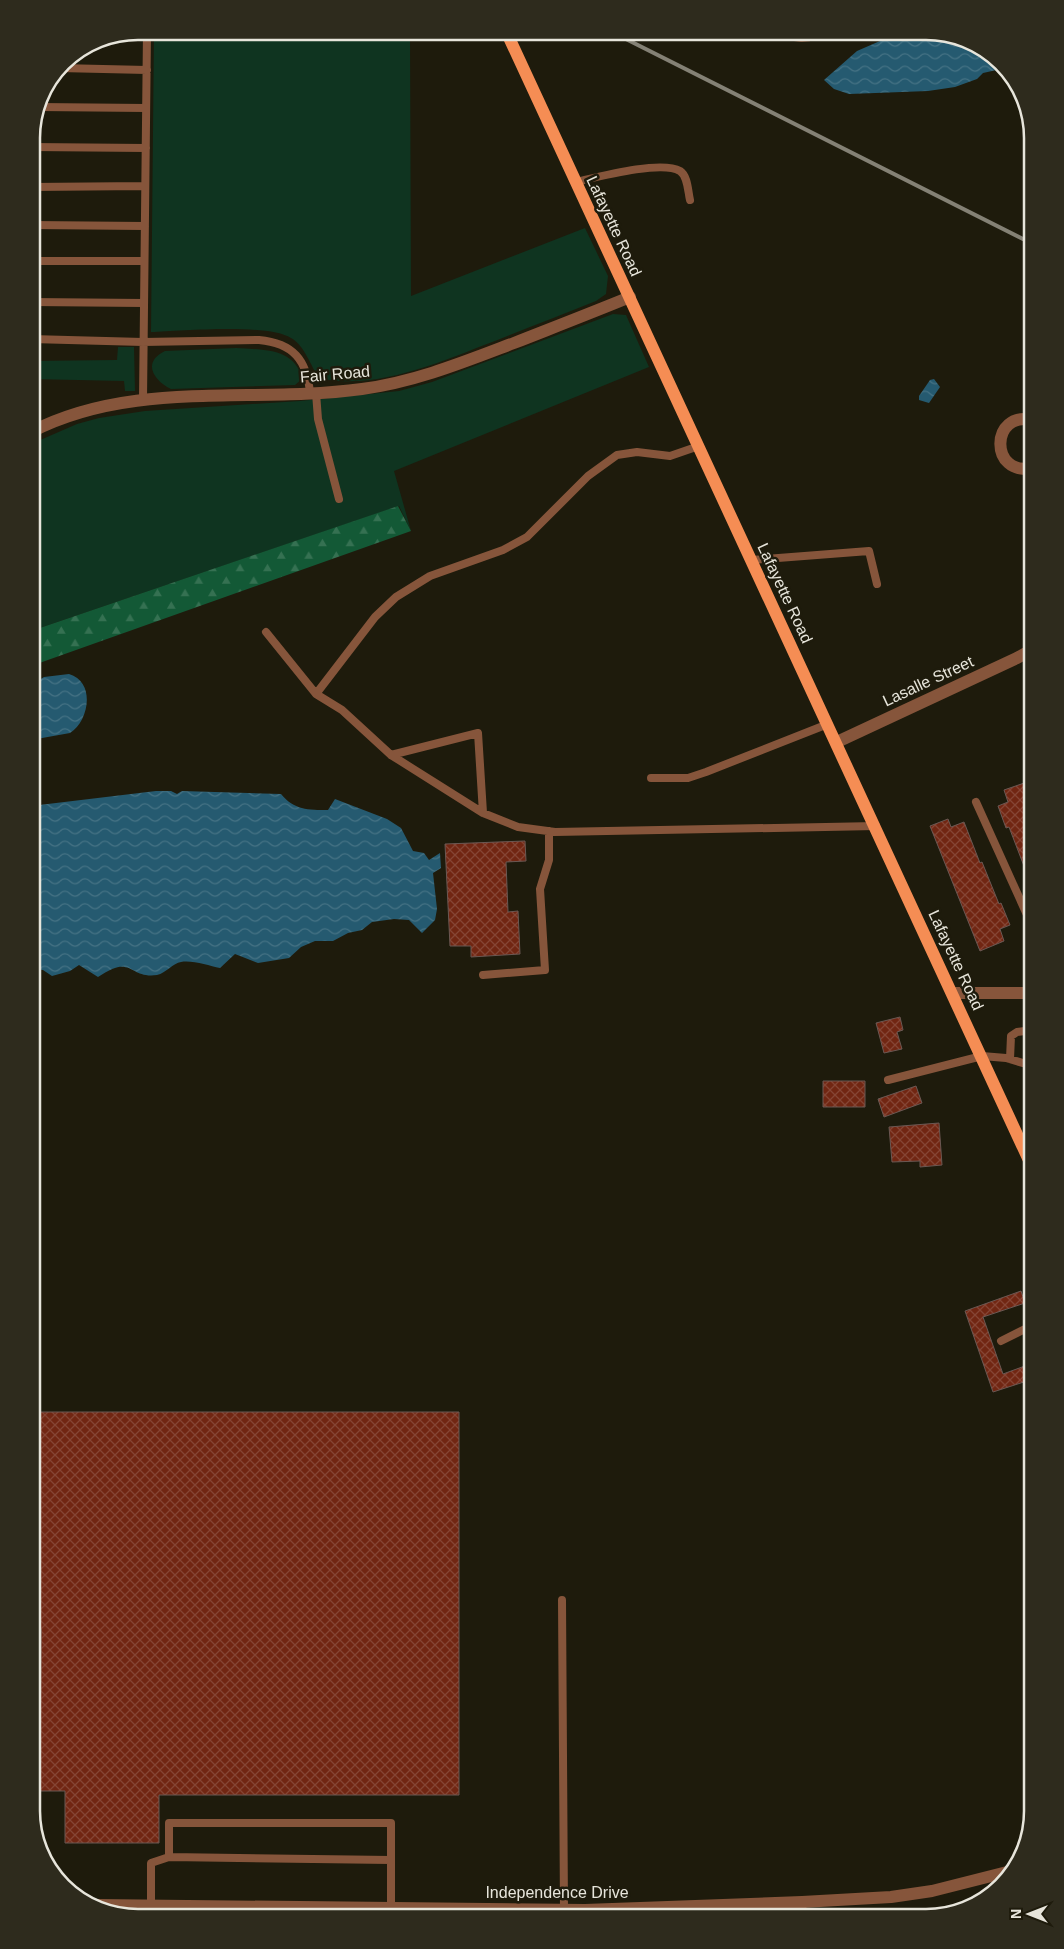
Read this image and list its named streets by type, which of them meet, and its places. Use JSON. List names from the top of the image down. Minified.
{"streets":{"main road":["Lafayette Road"],"street":["Fair Road","Lasalle Street","Independence Drive"]},"crossings":[["Lafayette Road","Fair Road"],["Lafayette Road","Lasalle Street"]],"north":"left"}
